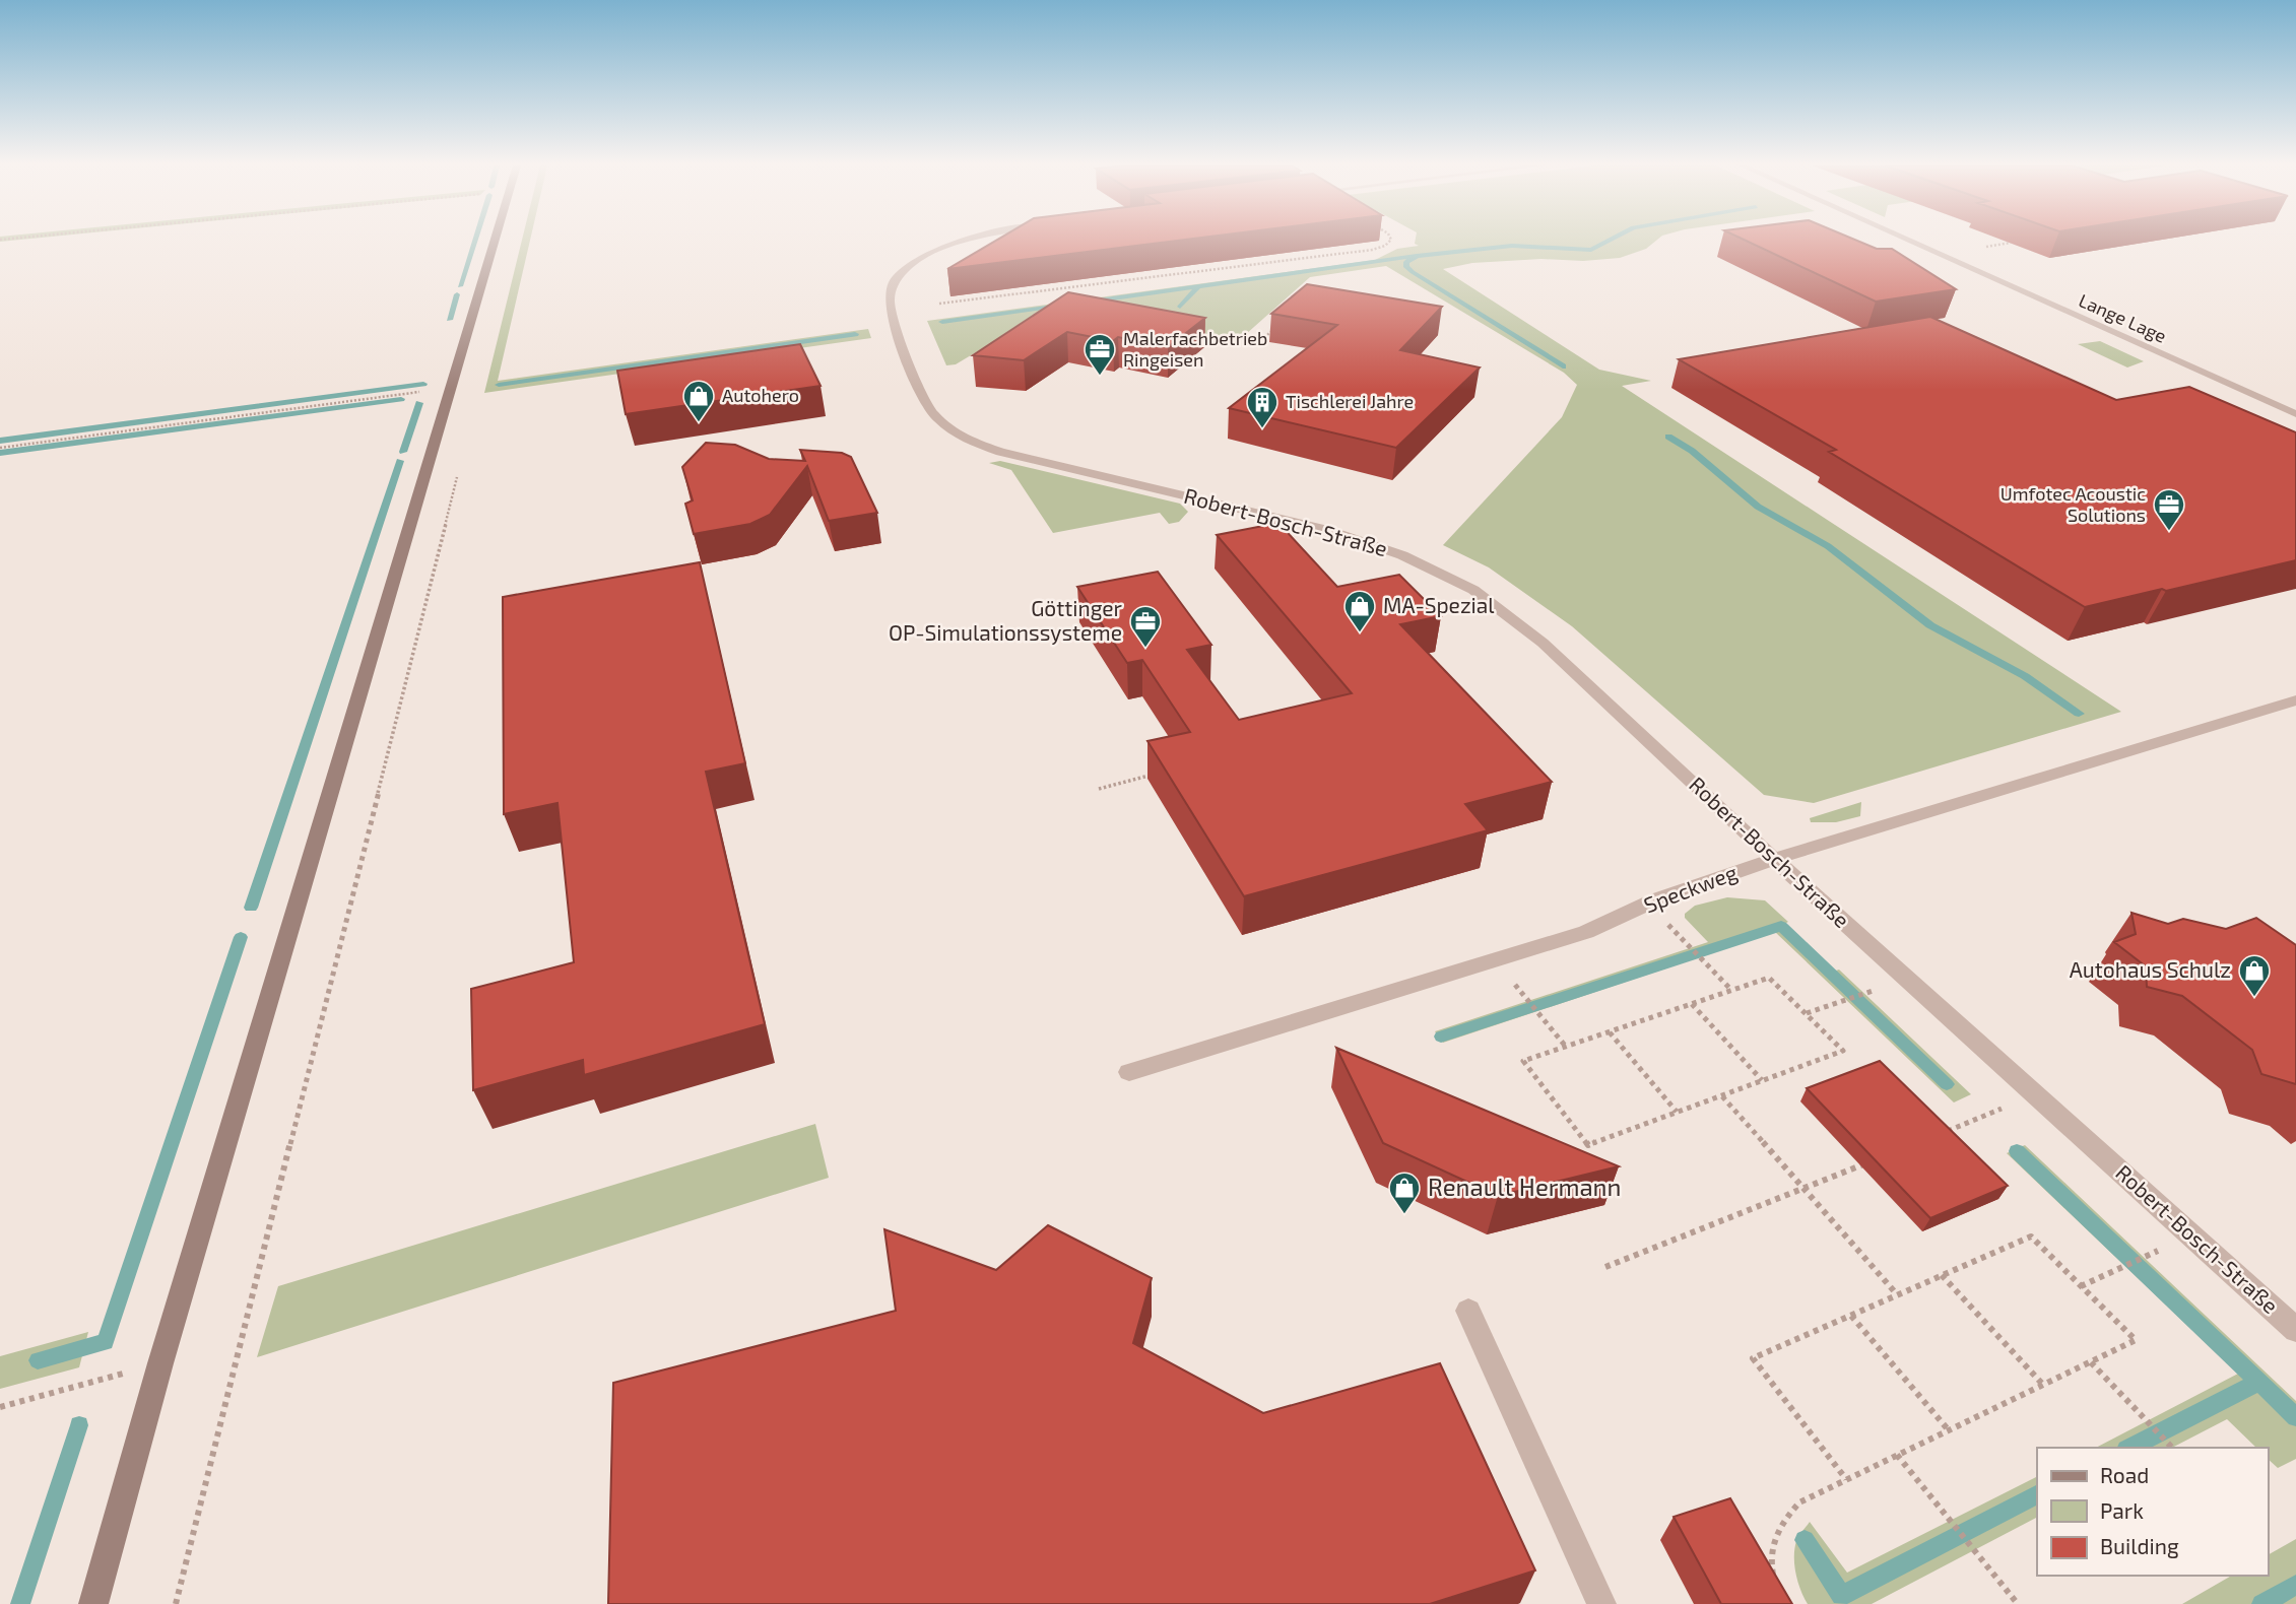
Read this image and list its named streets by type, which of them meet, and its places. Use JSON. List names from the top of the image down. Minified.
{"streets":{"street":["Lange Lage","Robert-Bosch-Straße","Speckweg"]},"crossings":[["Robert-Bosch-Straße","Speckweg"]],"places":{"office":["Malerfachbetrieb Ringeisen","Umfotec Acoustic Solutions","Göttinger OP-Simulationssysteme"],"shop":["Autohero","MA-Spezial","Autohaus Schulz","Renault Hermann"],"building":["Tischlerei Jahre"]},"legend":["Road","Park","Building"]}
